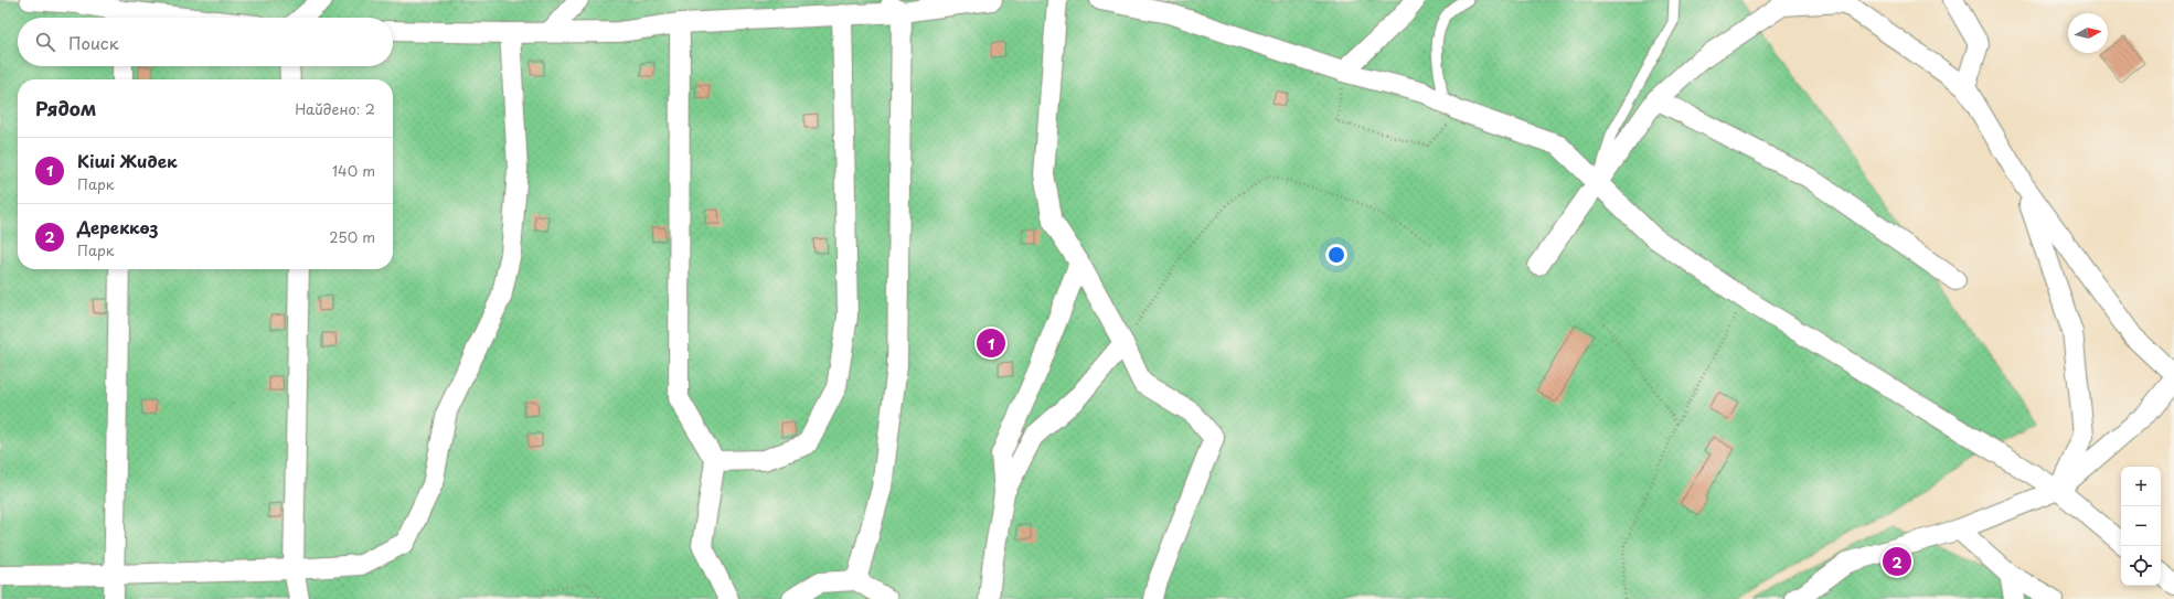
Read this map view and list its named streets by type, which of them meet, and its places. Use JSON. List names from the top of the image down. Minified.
{"north":"right","page":{"search":"Поиск","heading":["Рядом","Найдено: 2"],"list":[{"mark":"1","name":"Кіші Жидек","note":"Парк","value":"140 m"},{"mark":"2","name":"Дереккөз","note":"Парк","value":"250 m"}],"pins":["1","2"],"map_buttons":["+","−"]}}
